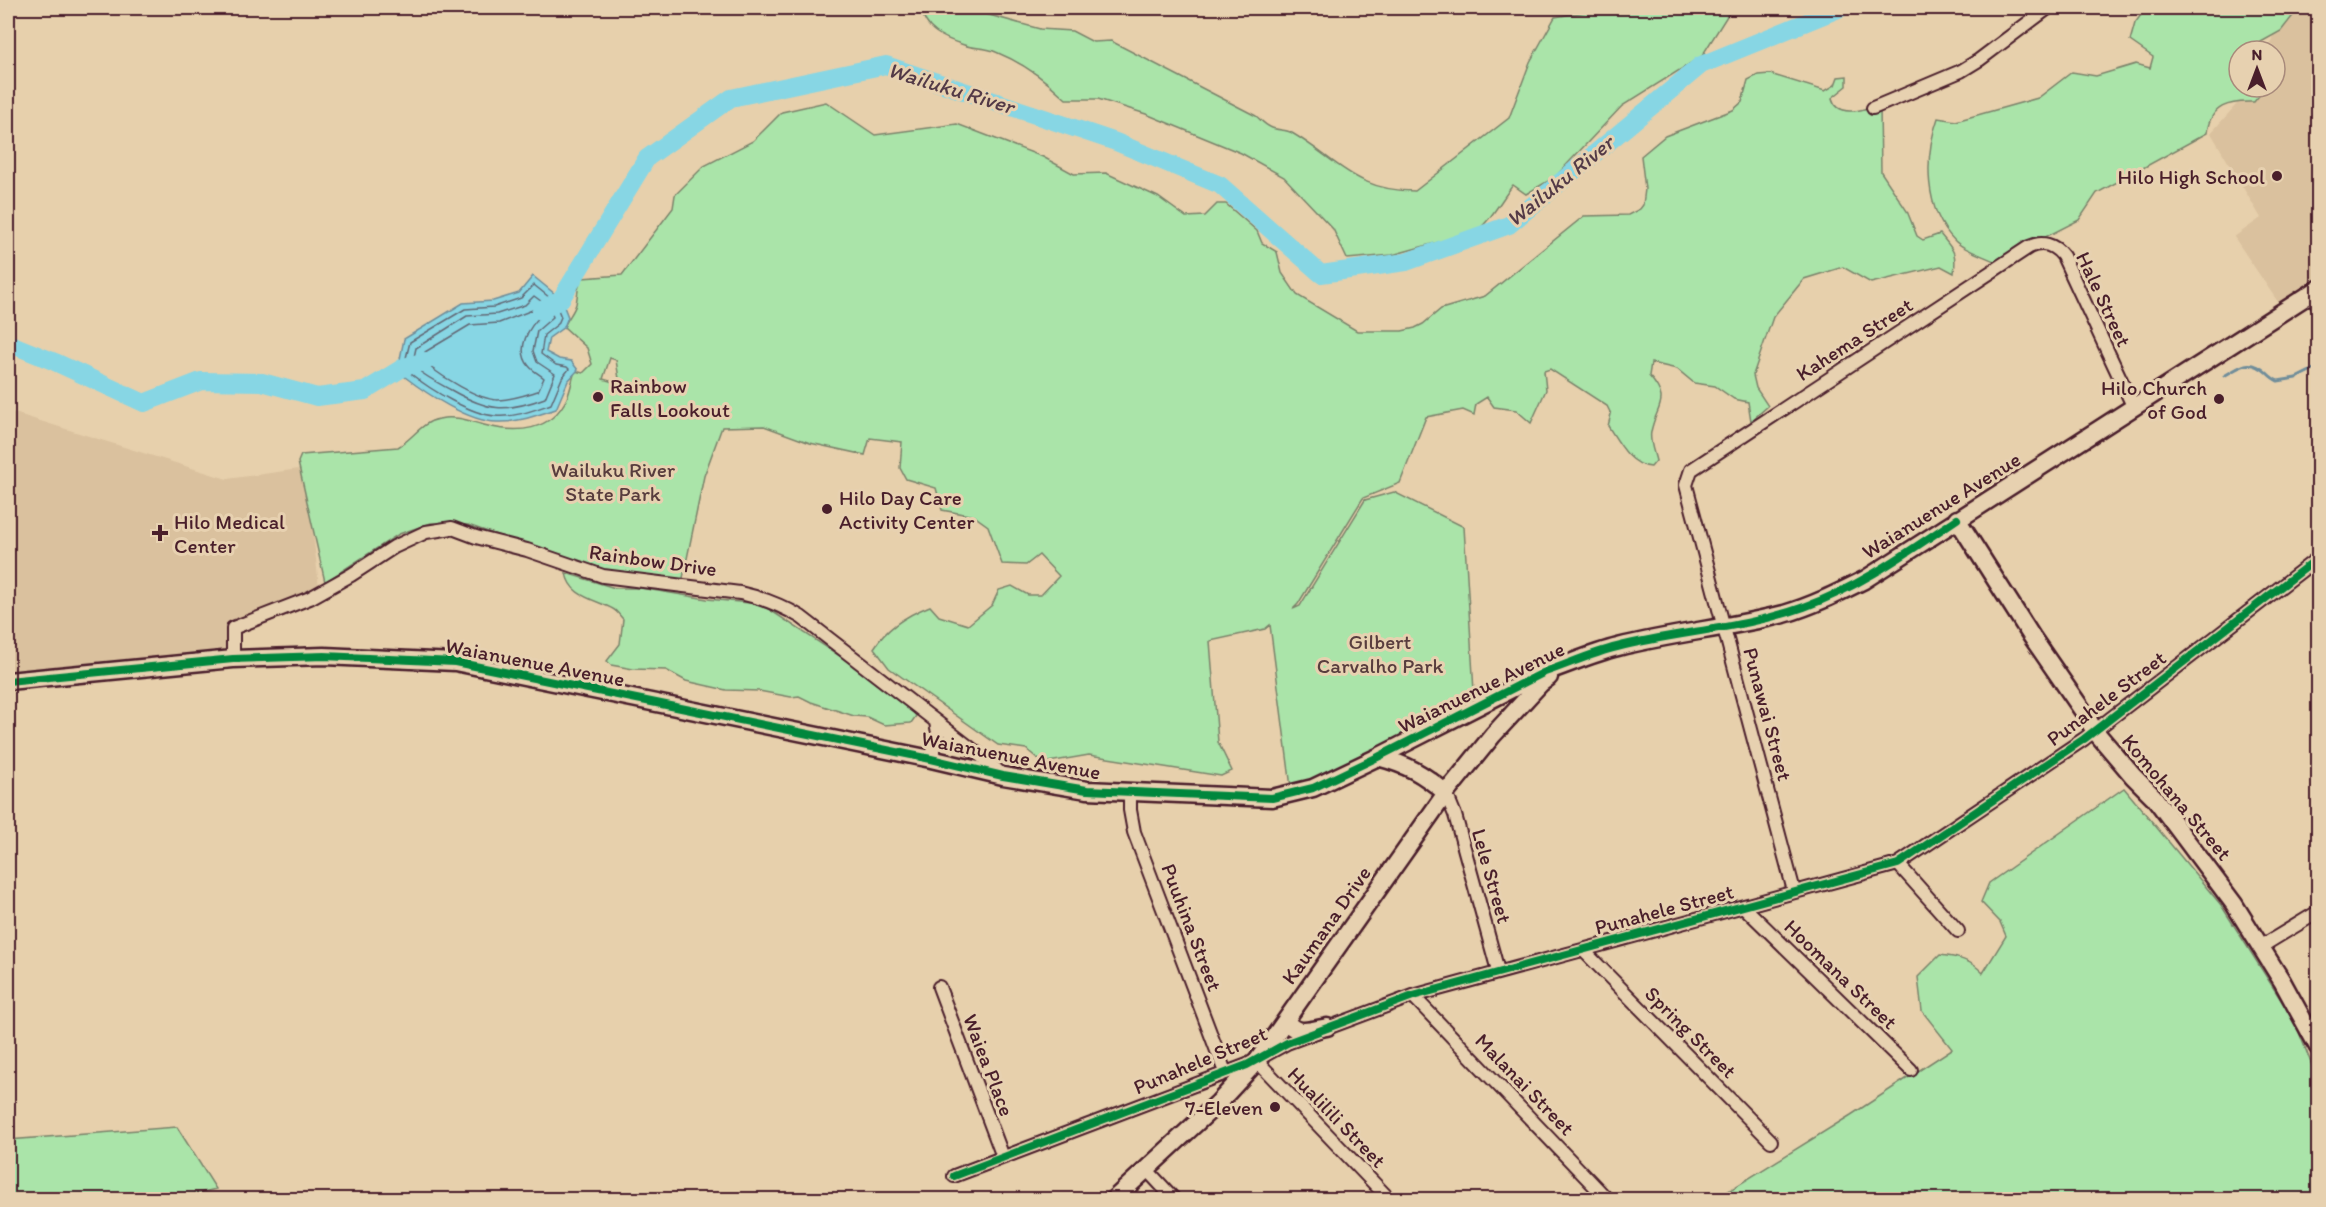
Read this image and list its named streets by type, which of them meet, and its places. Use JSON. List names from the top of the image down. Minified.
{"streets":{"street":["Hale Street","Kahema Street","Waianuenue Avenue","Rainbow Drive","Punahele Street","Punawai Street","Komohana Street","Lele Street","Kaumana Drive","Puuhina Street","Hoomana Street","Spring Street","Waiea Place","Malanai Street","Hualilili Street"]},"crossings":[["Hale Street","Kahema Street"],["Hale Street","Waianuenue Avenue"],["Kahema Street","Punawai Street"],["Waianuenue Avenue","Rainbow Drive"],["Waianuenue Avenue","Punawai Street"],["Waianuenue Avenue","Komohana Street"],["Waianuenue Avenue","Kaumana Drive"],["Waianuenue Avenue","Puuhina Street"],["Punahele Street","Punawai Street"],["Punahele Street","Komohana Street"],["Punahele Street","Lele Street"],["Punahele Street","Kaumana Drive"],["Punahele Street","Puuhina Street"],["Punahele Street","Hoomana Street"],["Punahele Street","Spring Street"],["Punahele Street","Waiea Place"],["Punahele Street","Malanai Street"],["Punahele Street","Hualilili Street"],["Lele Street","Kaumana Drive"],["Kaumana Drive","Hualilili Street"]],"water":["Wailuku River"],"parks":["Wailuku River State Park","Gilbert Carvalho Park"],"places":{"other":["Hilo High School","Rainbow Falls Lookout","Hilo Church of God","Hilo Day Care Activity Center","7-Eleven"],"health":["Hilo Medical Center"]},"north":"top"}
